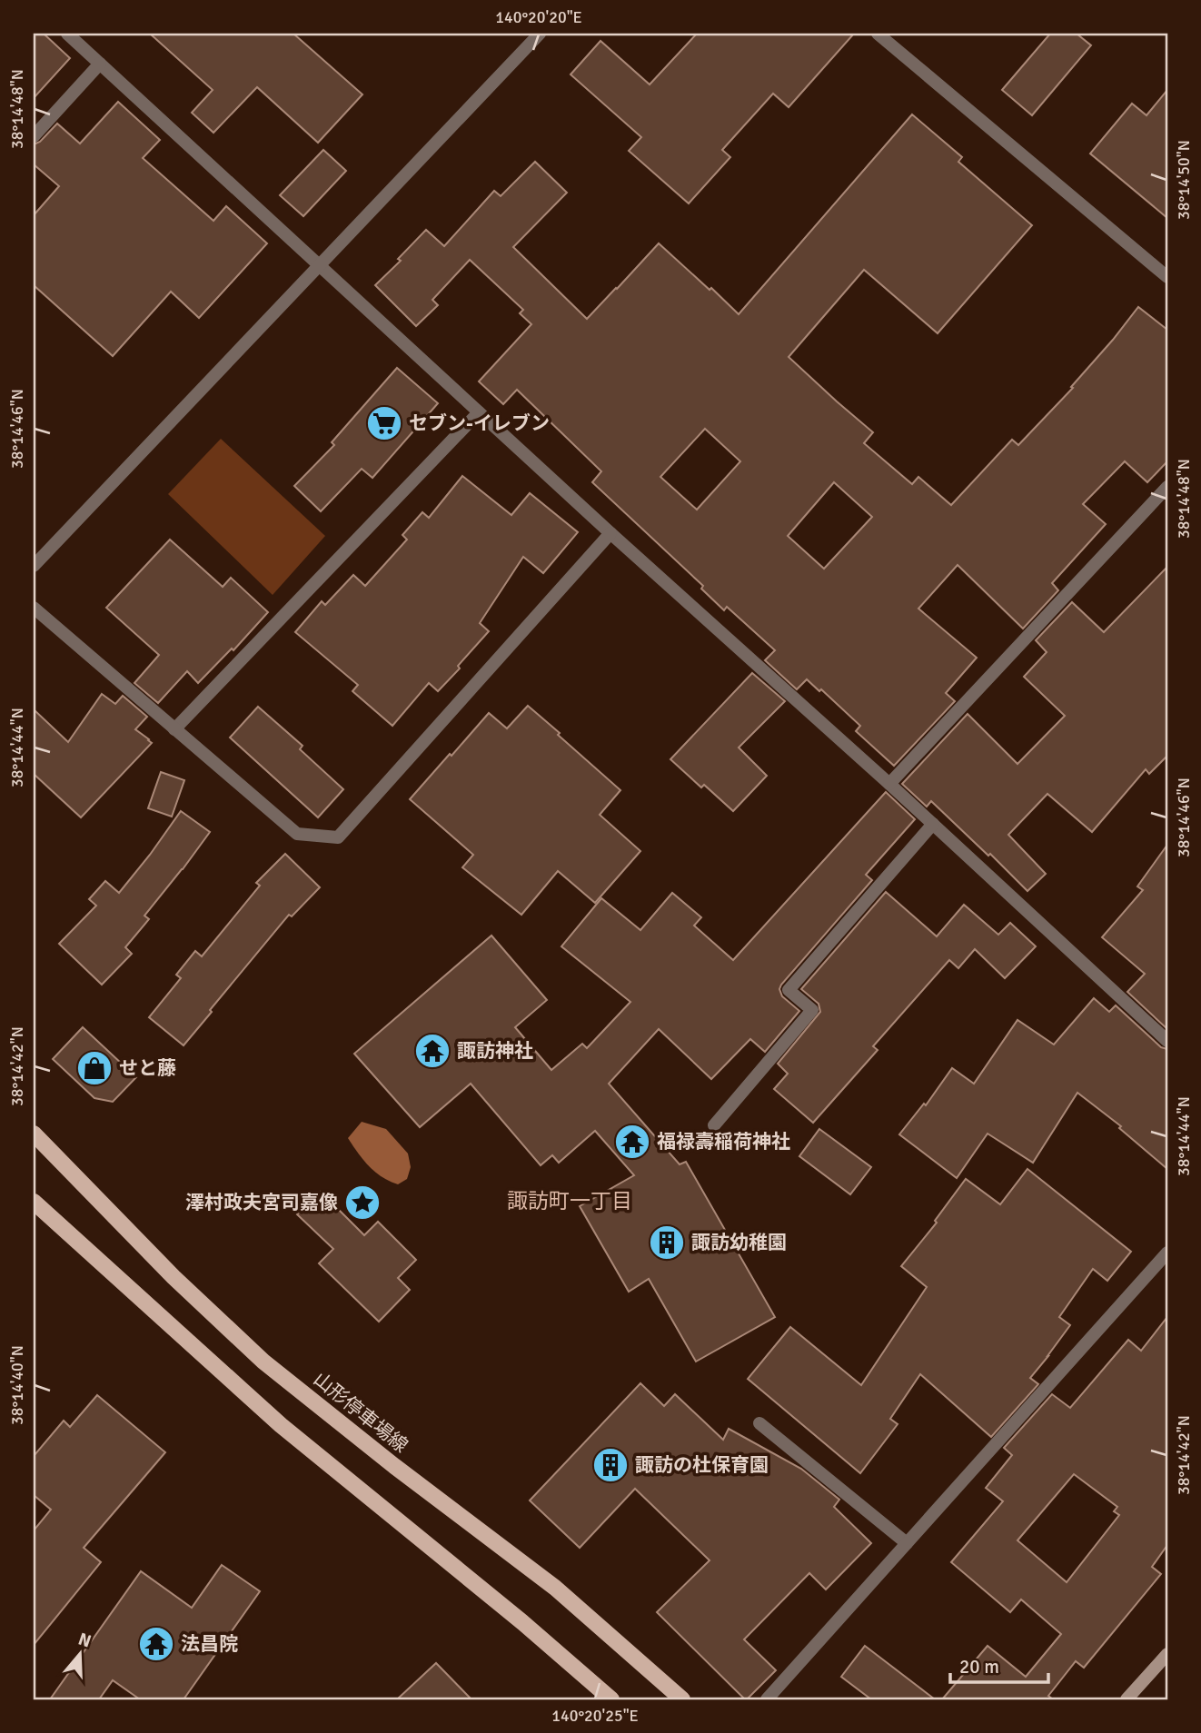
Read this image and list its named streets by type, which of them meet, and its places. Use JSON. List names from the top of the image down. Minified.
{"streets":{"main road":["山形停車場線"]},"districts":["諏訪町一丁目"],"places":{"supermarket":["セブン-イレブン"],"temple":["諏訪神社","福禄壽稲荷神社","法昌院"],"shop":["せと藤"],"place":["澤村政夫宮司嘉像"],"building":["諏訪幼稚園","諏訪の杜保育園"]},"scale_bar":"20 m","north":"top","coordinates":["140°20'20\"E","38°14'48\"N","38°14'50\"N","38°14'46\"N","38°14'44\"N","38°14'42\"N","38°14'40\"N","140°20'25\"E"]}
